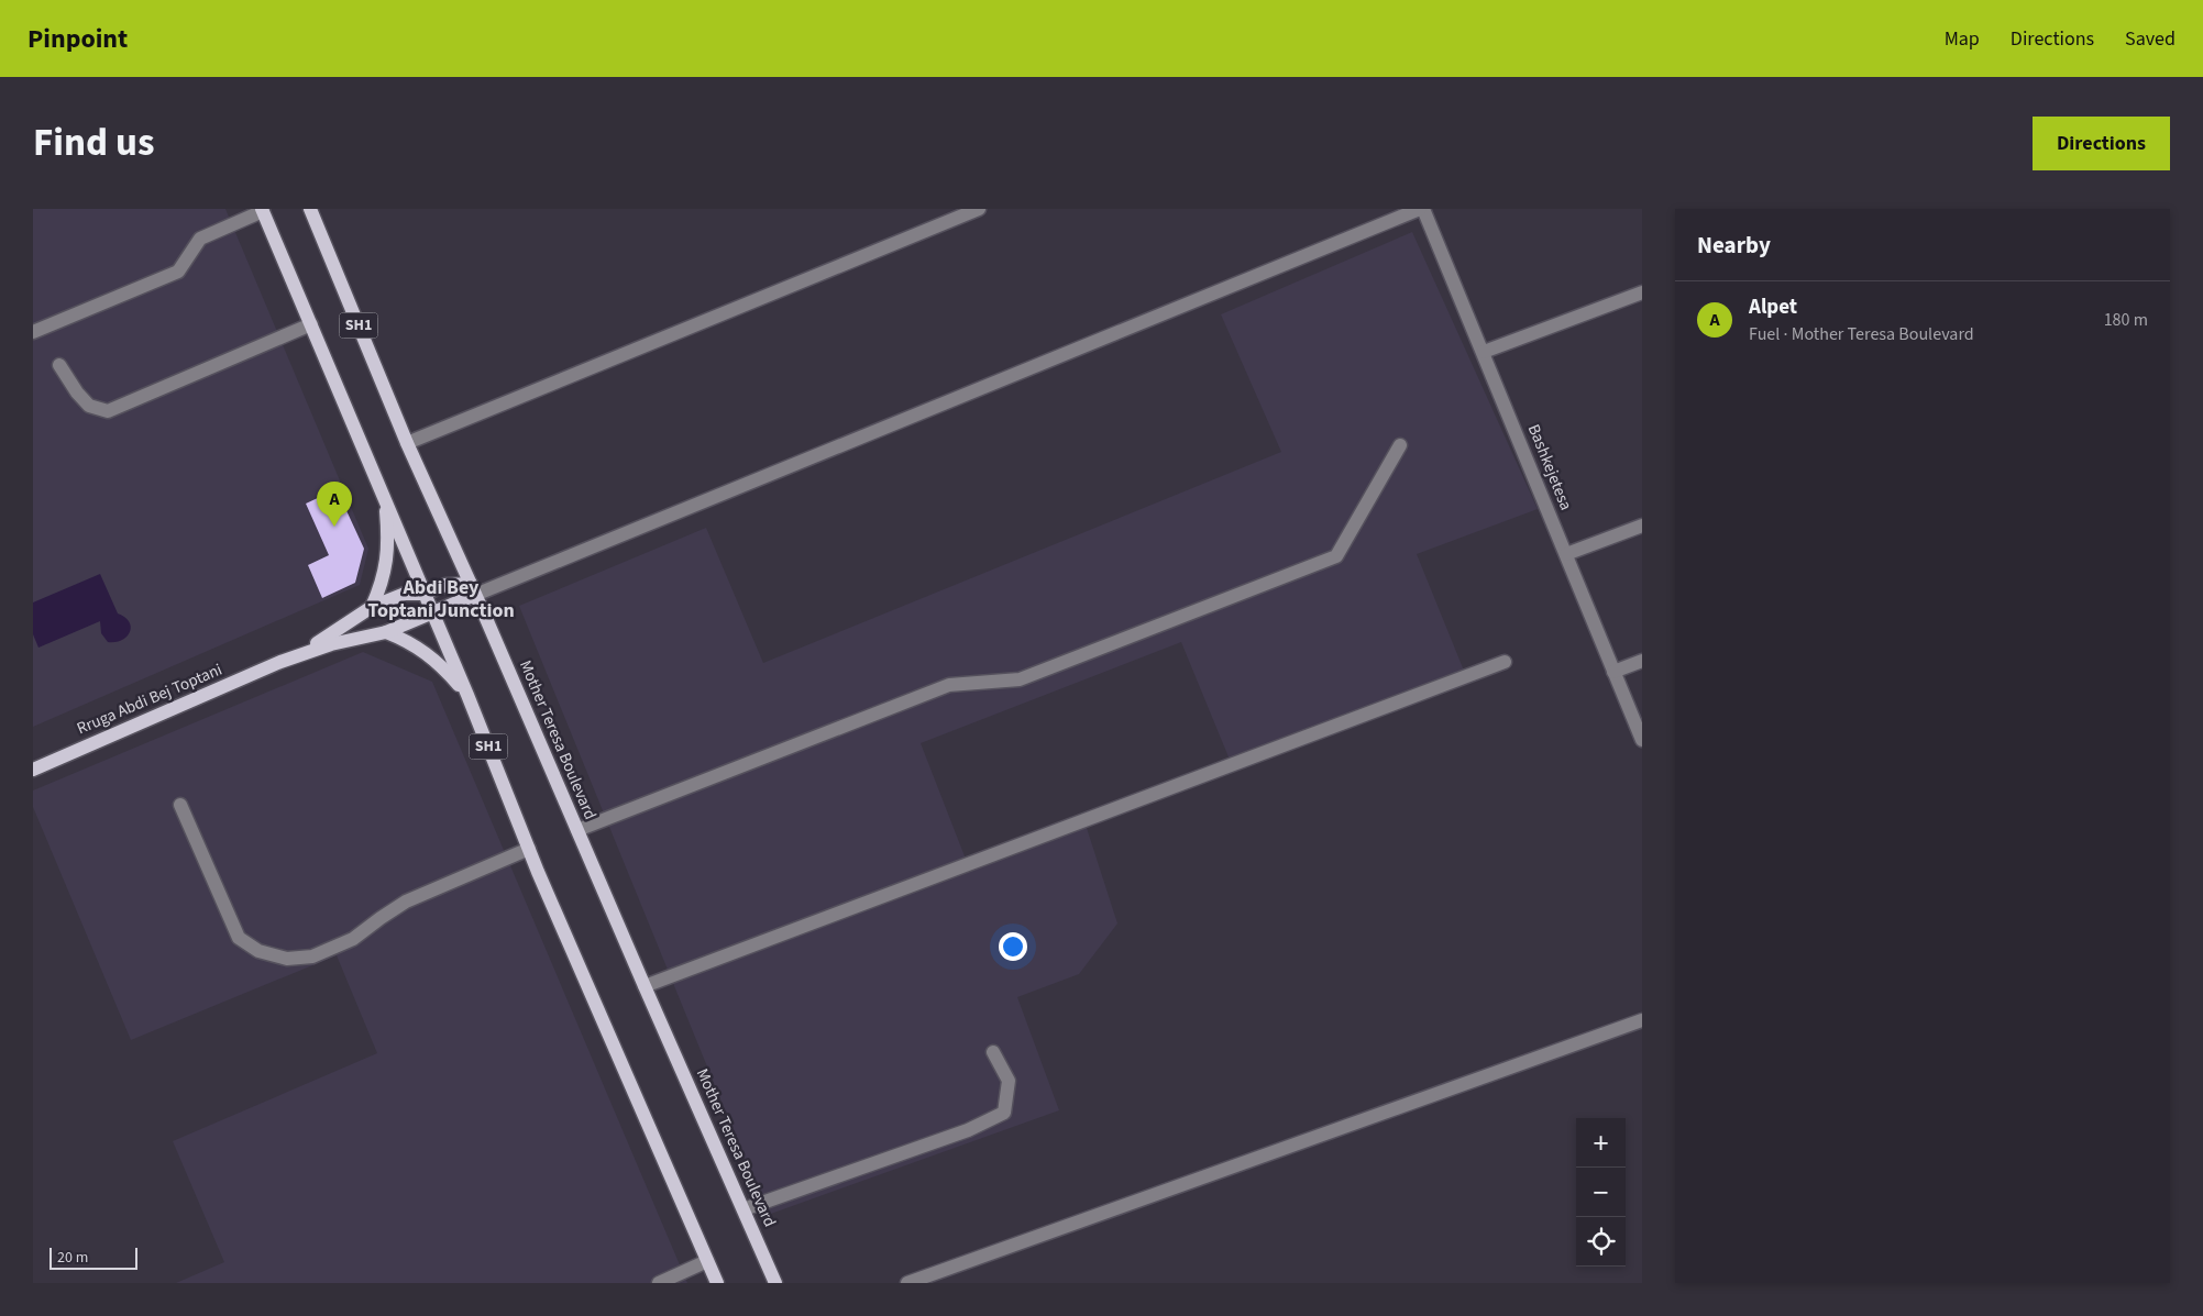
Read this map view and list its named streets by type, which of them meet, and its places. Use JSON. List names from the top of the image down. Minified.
{"streets":{"main road":["SH1","Rruga Abdi Bej Toptani","Mother Teresa Boulevard"],"street":["Bashkejetesa"]},"crossings":[["SH1","Rruga Abdi Bej Toptani"],["Rruga Abdi Bej Toptani","Mother Teresa Boulevard"]],"districts":["Abdi Bey Toptani Junction"],"scale_bar":"20 m","page":{"header":"Pinpoint","nav":["Map","Directions","Saved"],"title":"Find us","buttons":"Directions","heading":"Nearby","list":[{"mark":"A","name":"Alpet","note":"Fuel · Mother Teresa Boulevard","value":"180 m"}],"pins":"A","map_buttons":["+","−"],"scale":"20 m"}}
